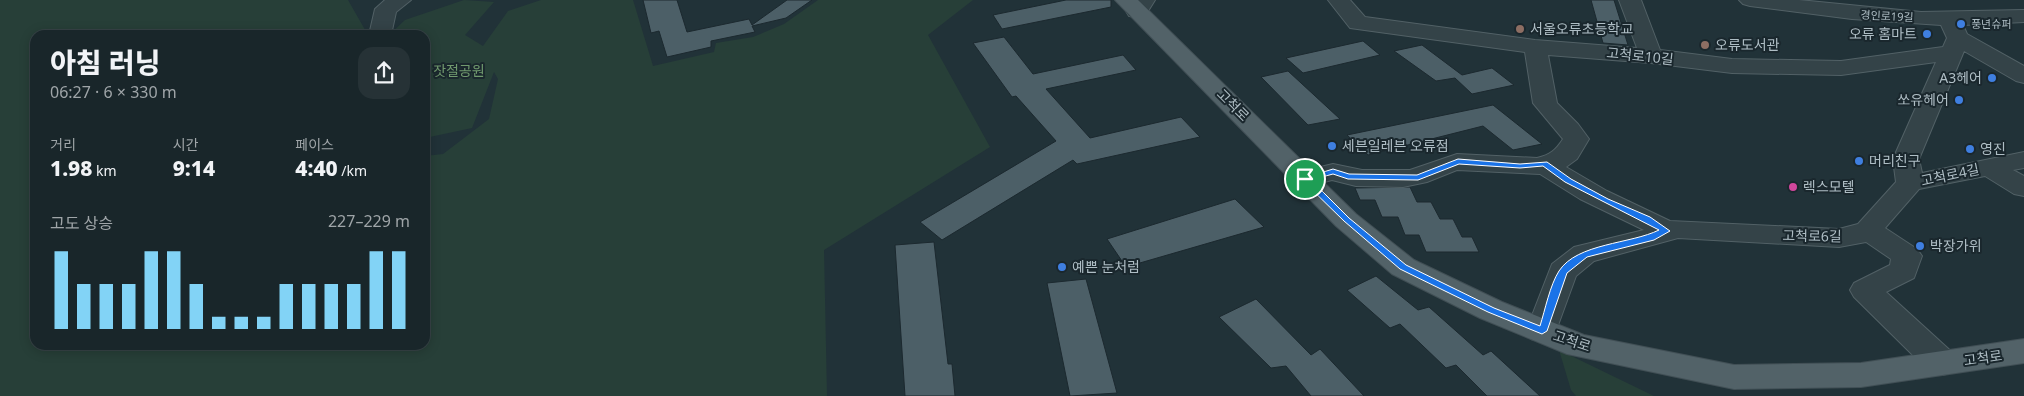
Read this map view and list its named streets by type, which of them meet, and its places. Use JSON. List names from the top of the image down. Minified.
{"streets":{"main road":["고척로"],"street":["경인로19길","고척로10길","고척로4길","고척로6길"]},"crossings":[["경인로19길","고척로10길"],["고척로","고척로6길"]],"parks":["잣절공원"],"places":["풍년슈퍼","서울오류초등학교","오류 홈마트","오류도서관","A3헤어","쏘유헤어","세븐일레븐 오류점","영진","머리친구","렉스모텔","박장가위","예쁜 눈처럼"],"page":{"heading":["아침 러닝","06:27 · 6 × 330 m"],"stats":[["거리","1.98 km"],["시간","9:14"],["페이스","4:40 /km"]],"chart":["고도 상승","227–229 m"]}}
